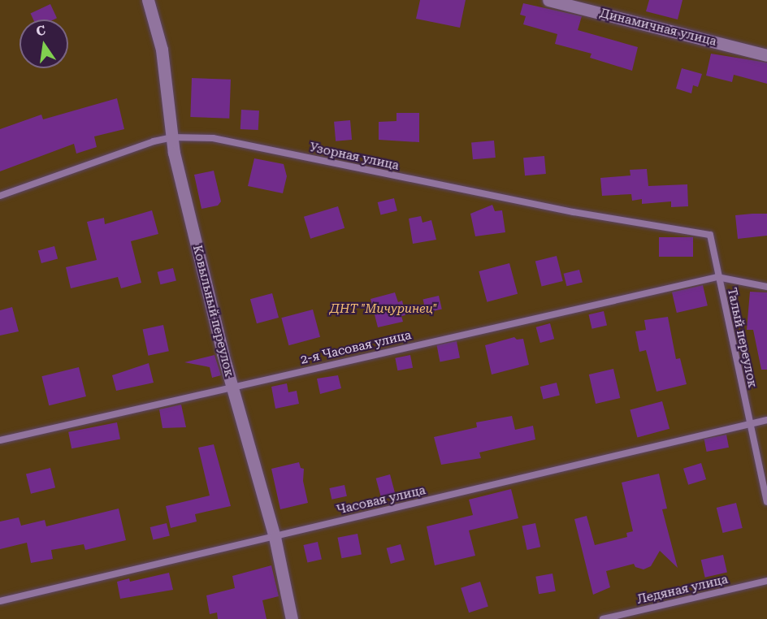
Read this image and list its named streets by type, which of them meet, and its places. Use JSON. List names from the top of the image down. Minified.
{"streets":{"street":["Динамичная улица","Ковыльный переулок"],"lane":["Узорная улица","Талый переулок","2-я Часовая улица","Часовая улица","Ледяная улица"]},"crossings":[["Узорная улица","Ковыльный переулок"],["Узорная улица","Талый переулок"],["Ковыльный переулок","2-я Часовая улица"],["Ковыльный переулок","Часовая улица"],["Талый переулок","2-я Часовая улица"],["Талый переулок","Часовая улица"]],"parks":["ДНТ \"Мичуринец\""],"north":"top"}
